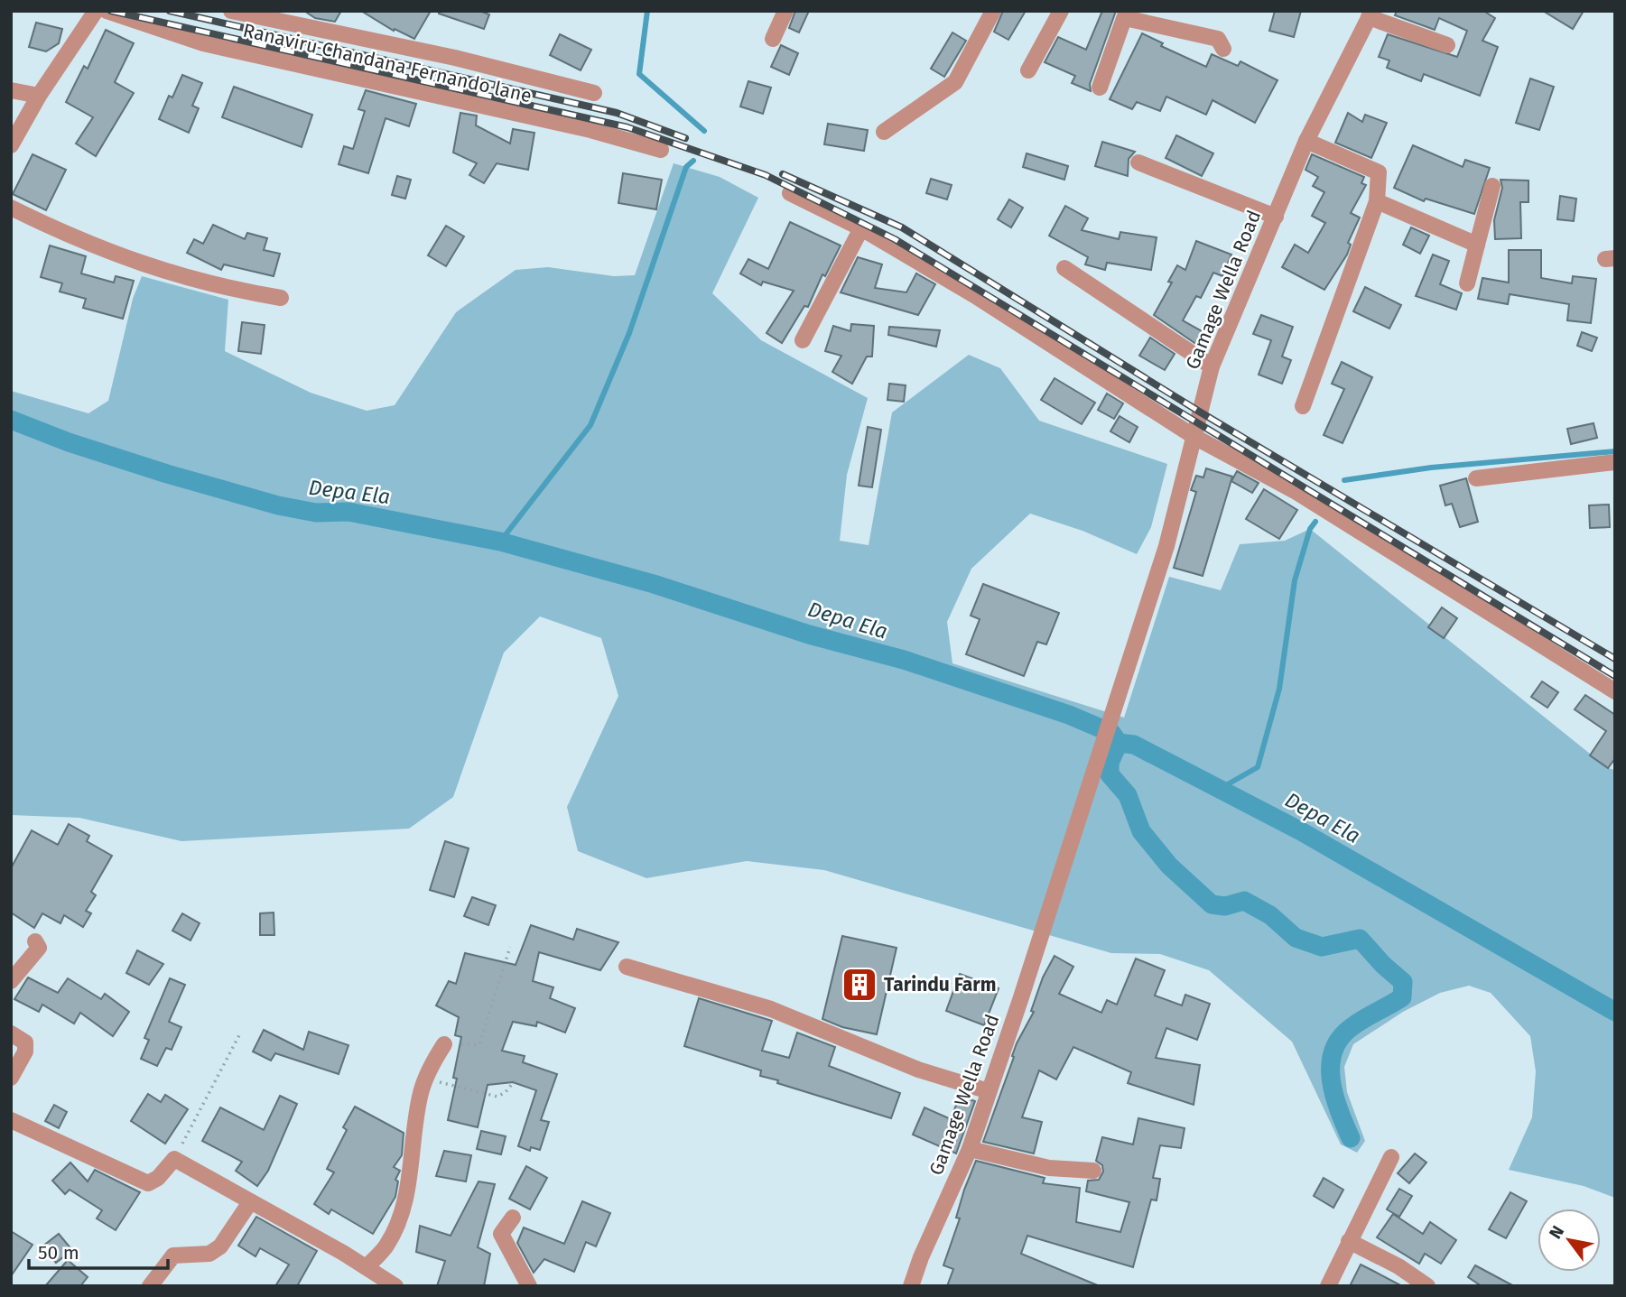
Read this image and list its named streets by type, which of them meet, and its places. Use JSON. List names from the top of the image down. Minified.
{"streets":{"street":["Ranaviru Chandana Fernando lane","Gamage Wella Road"]},"water":["Depa Ela"],"places":{"building":["Tarindu Farm"]},"scale_bar":"50 m","north":"top left"}
